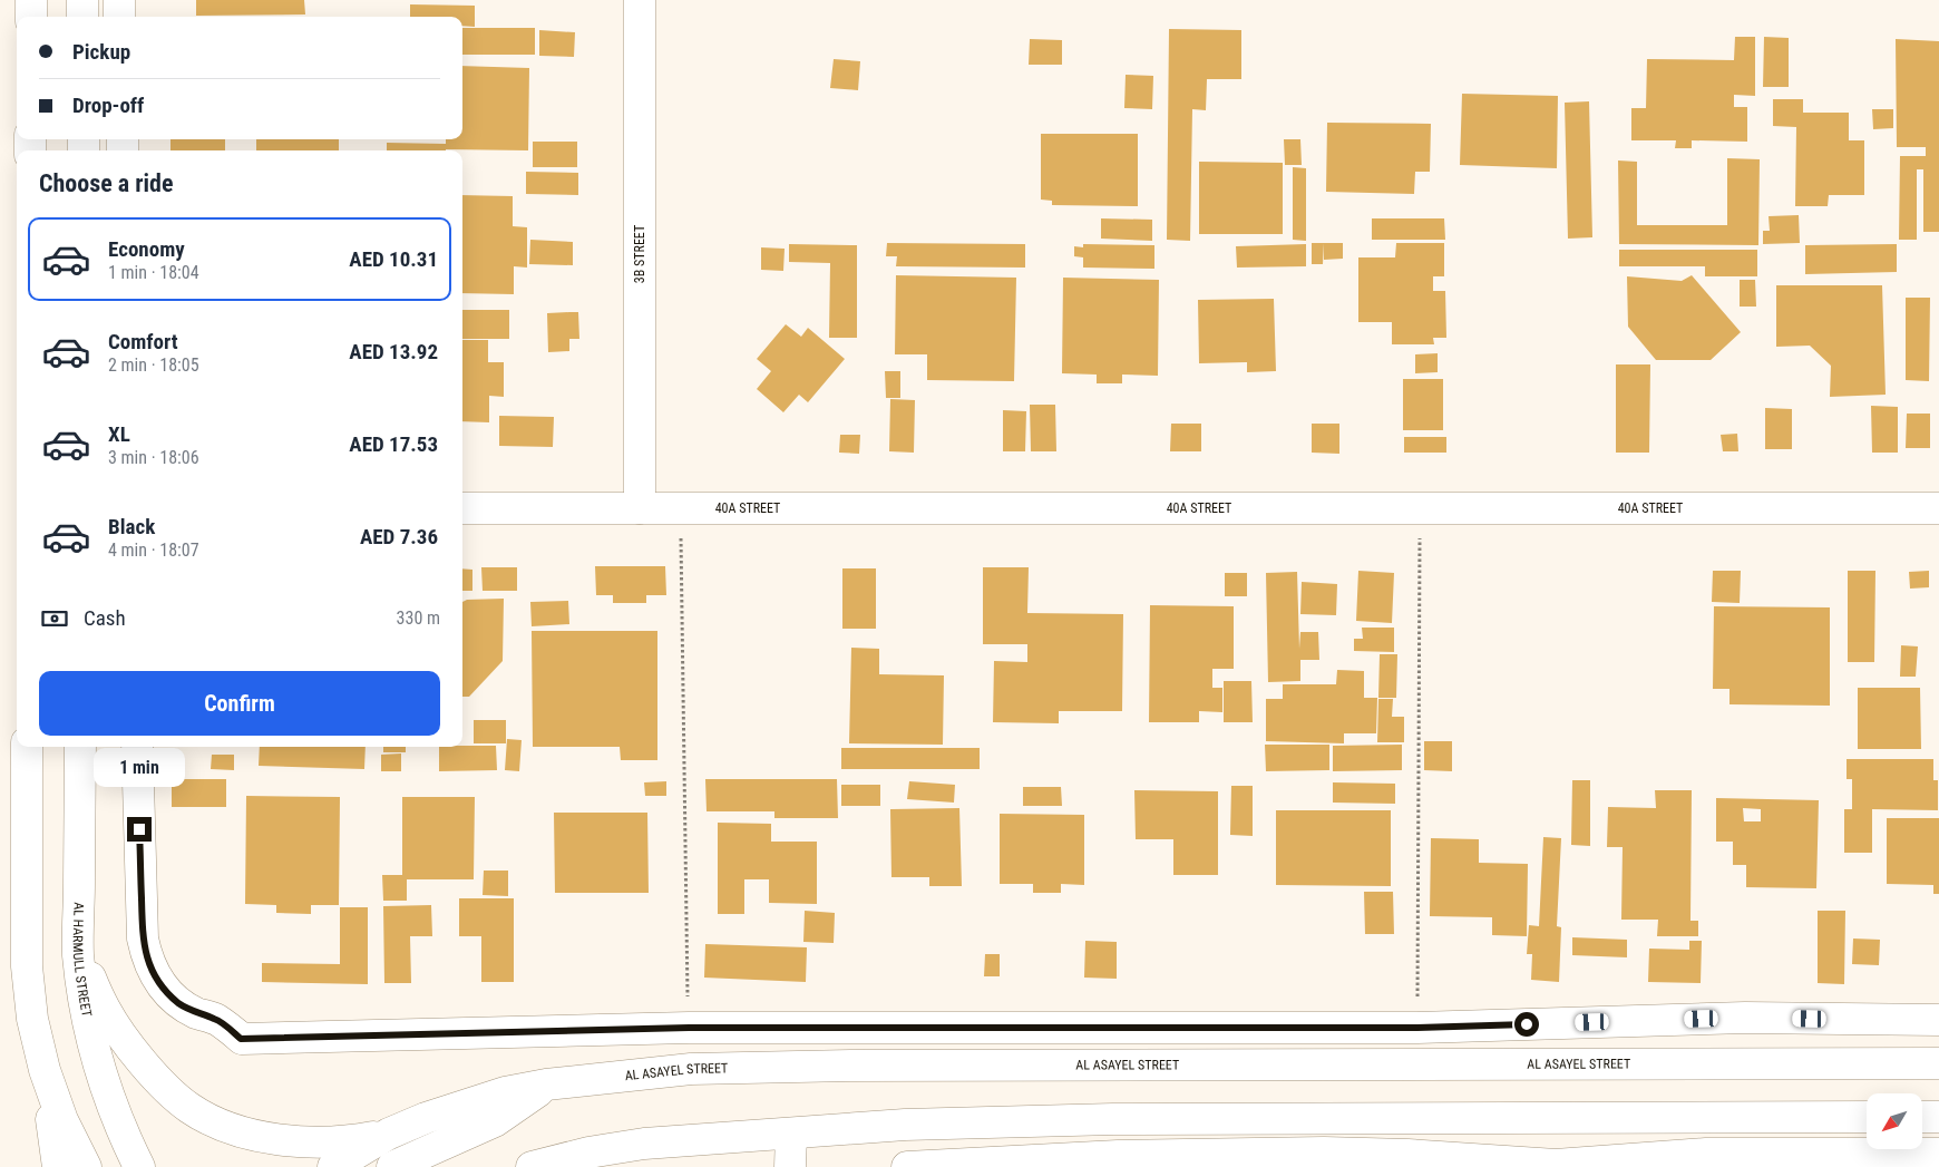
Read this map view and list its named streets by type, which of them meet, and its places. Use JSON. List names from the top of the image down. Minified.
{"streets":{"street":["3B STREET","40A STREET","AL HARMULL STREET","AL ASAYEL STREET"]},"crossings":[["3B STREET","40A STREET"]],"north":"bottom left","page":{"banner":["Pickup","Drop-off"],"heading":"Choose a ride","list":[{"name":"Economy","note":"1 min · 18:04","value":"AED 10.31"},{"name":"Comfort","note":"2 min · 18:05","value":"AED 13.92"},{"name":"XL","note":"3 min · 18:06","value":"AED 17.53"},{"name":"Black","note":"4 min · 18:07","value":"AED 7.36"}],"pay":["Cash","330 m"],"buttons":"Confirm","bubble":"1 min"}}
